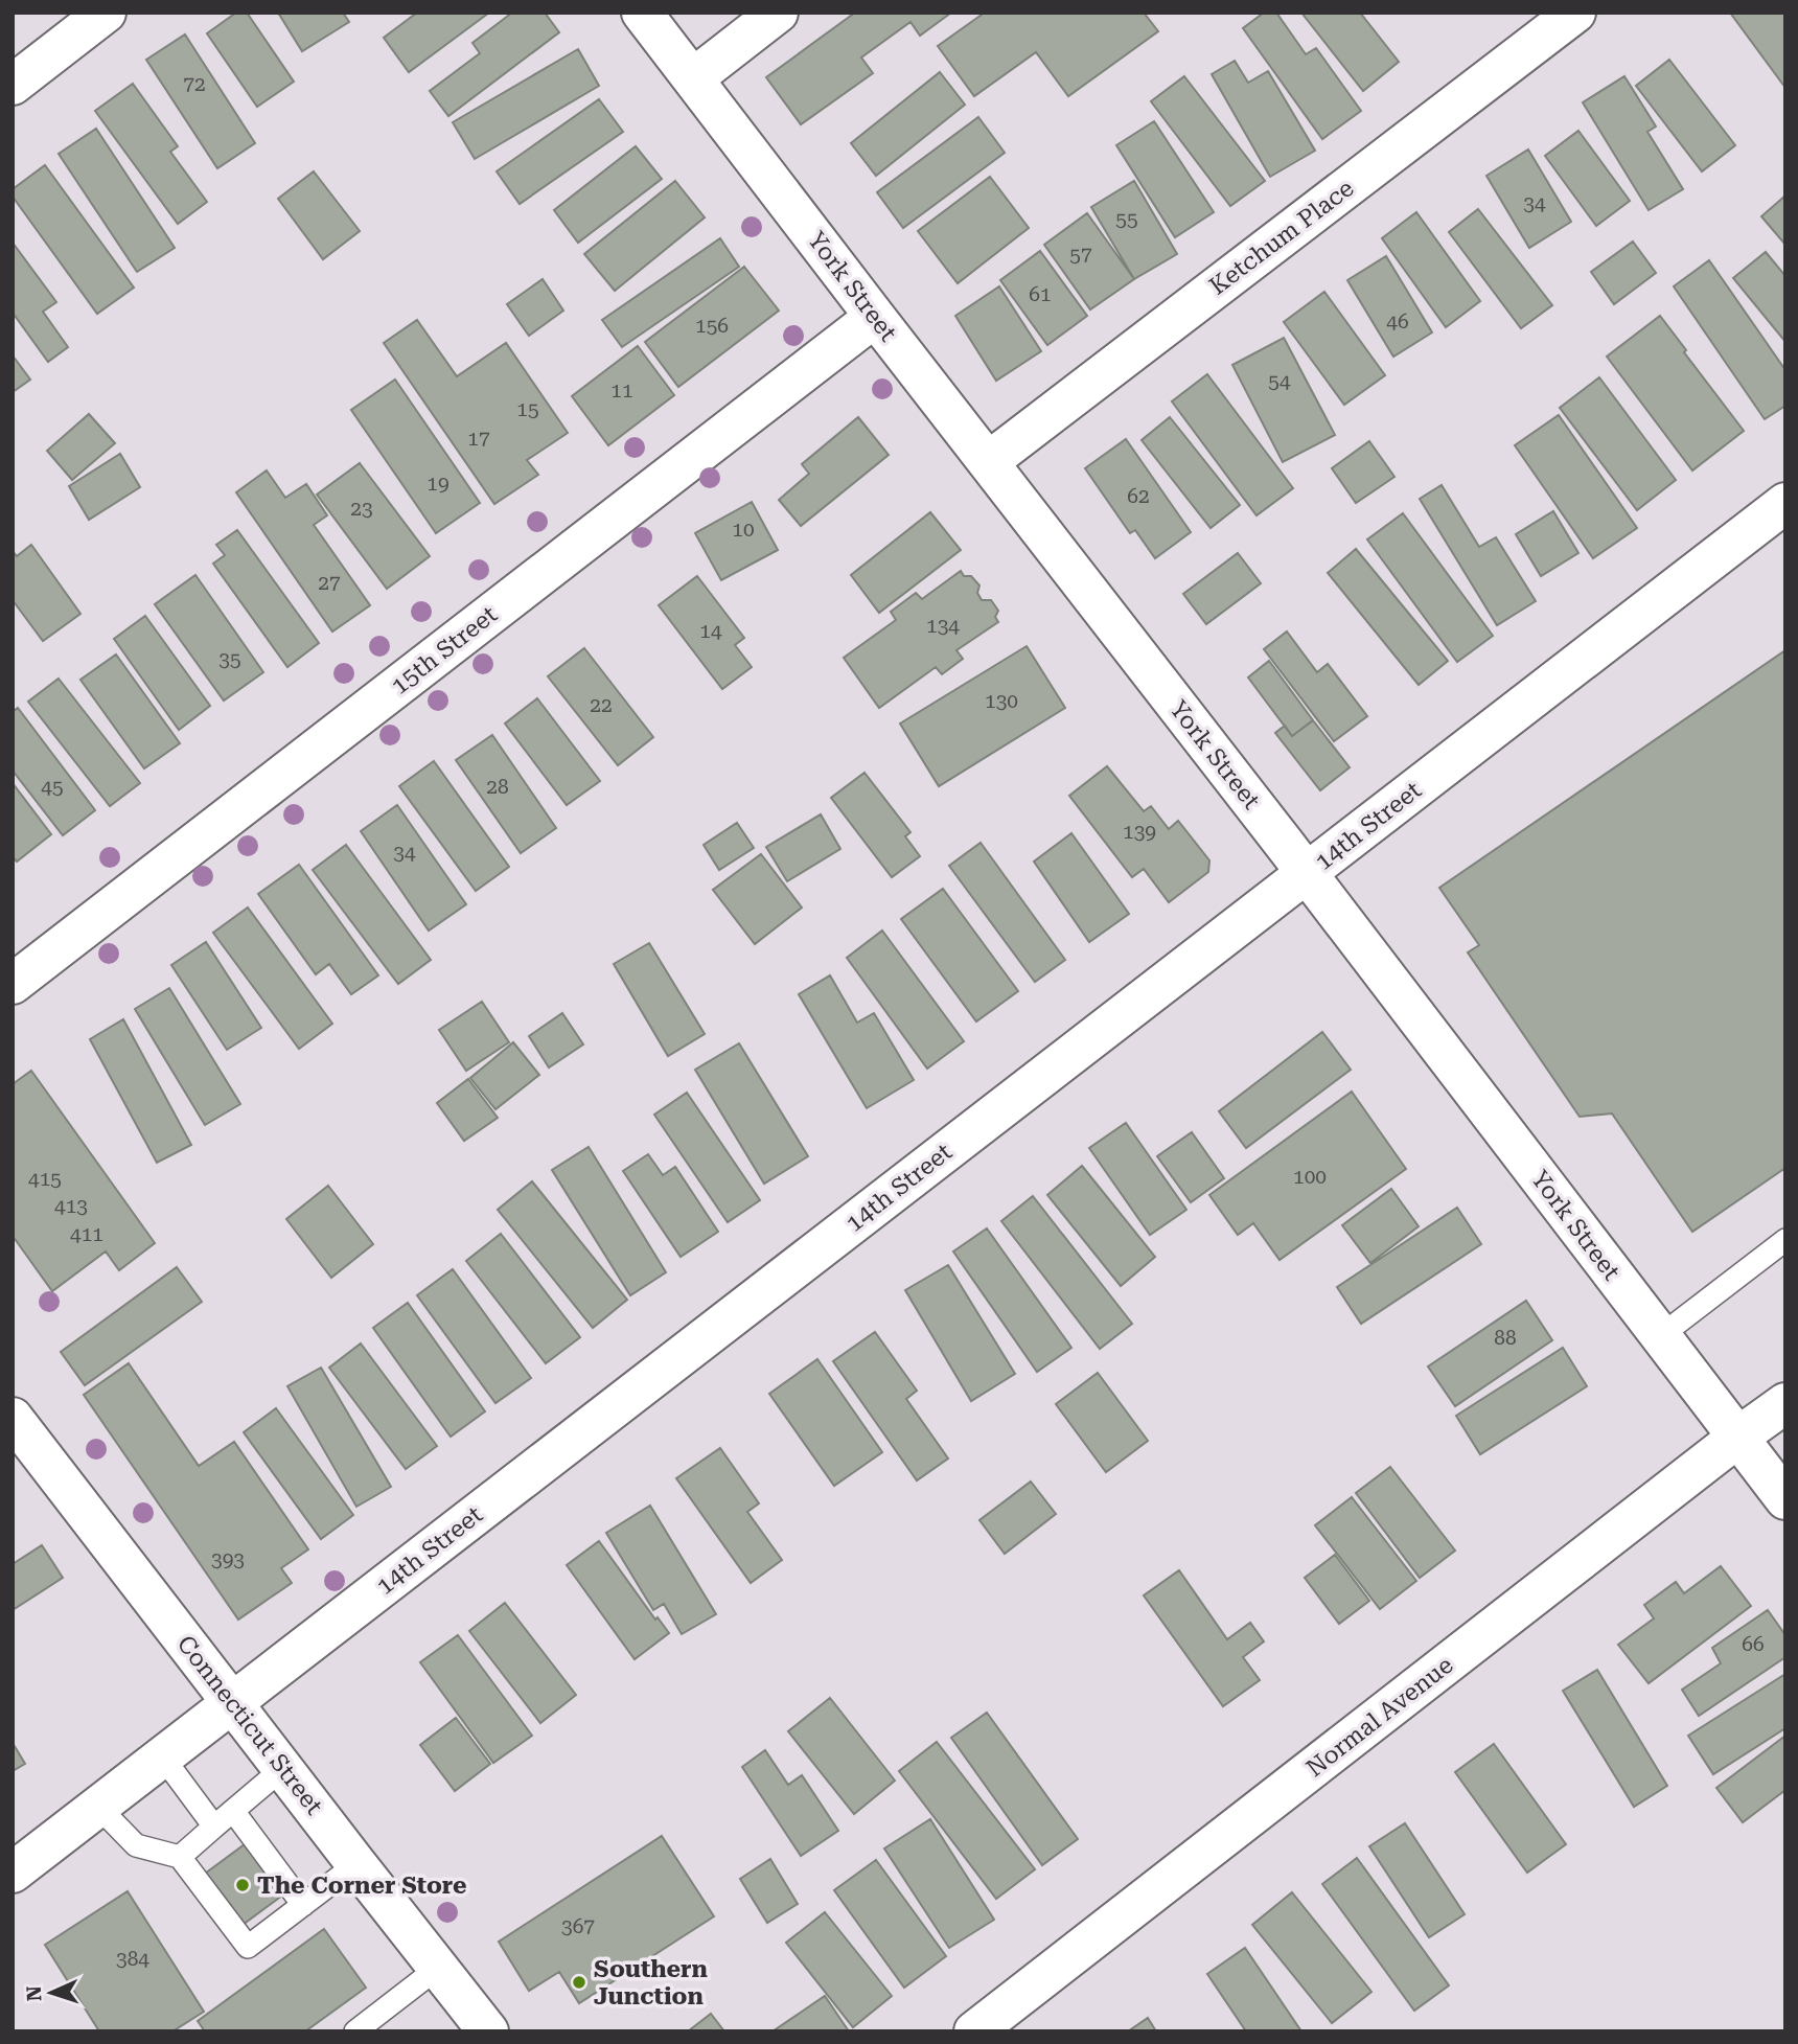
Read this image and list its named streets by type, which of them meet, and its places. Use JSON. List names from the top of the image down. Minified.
{"streets":{"street":["Ketchum Place","York Street","15th Street","14th Street","Normal Avenue","Connecticut Street"]},"crossings":[["Ketchum Place","York Street"],["York Street","15th Street"],["York Street","14th Street"],["York Street","Normal Avenue"],["14th Street","Connecticut Street"]],"places":["The Corner Store","Southern Junction"],"house_numbers":["72","34","55","57","61","46","156","54","11","15","17","19","62","23","10","27","134","14","35","130","22","45","28","139","34","100","415","413","411","88","393","66","367","384"],"north":"left"}
